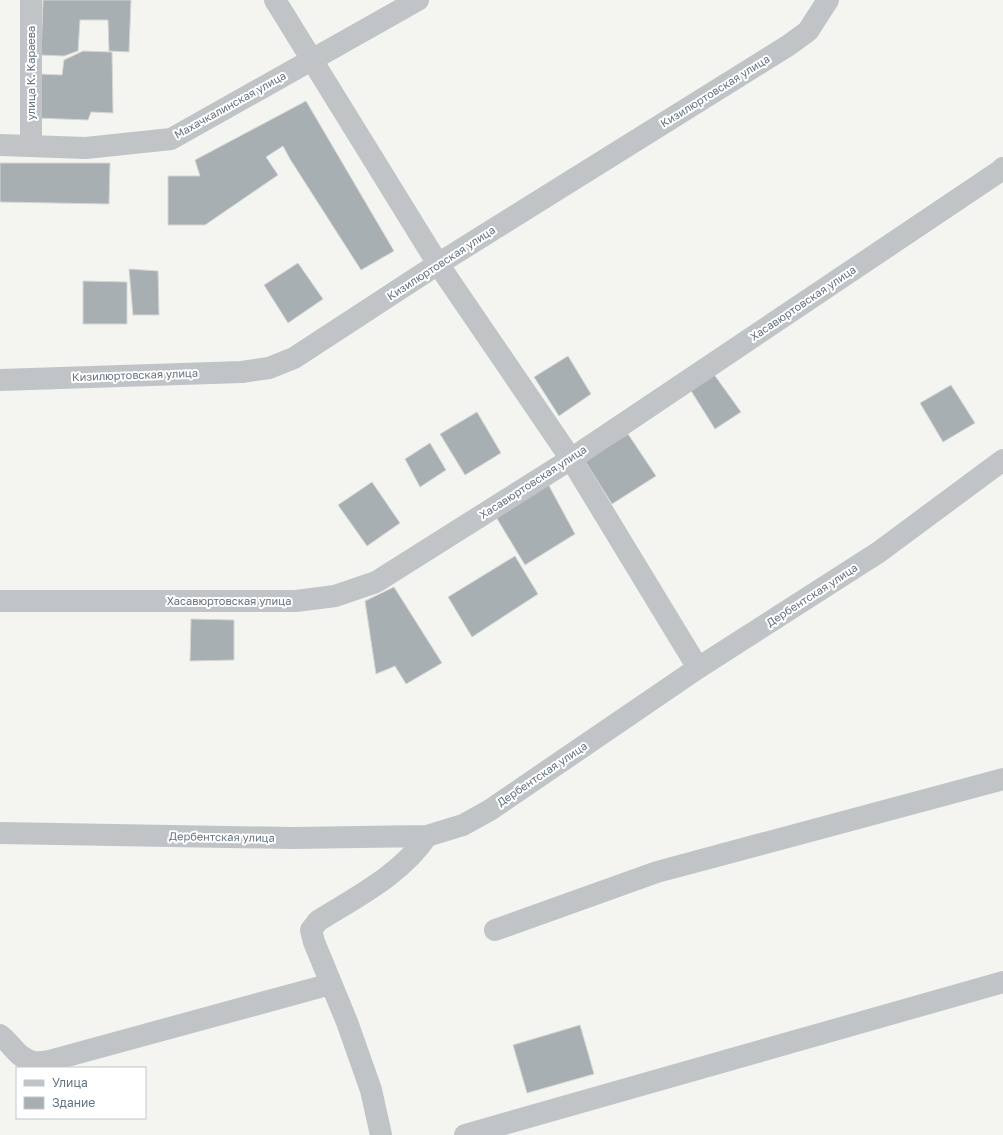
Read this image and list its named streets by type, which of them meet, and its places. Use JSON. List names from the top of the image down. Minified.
{"streets":{"street":["улица К. Караева","Кизилюртовская улица","Махачкалинская улица","Хасавюртовская улица","Дербентская улица"]},"crossings":[["улица К. Караева","Махачкалинская улица"]],"legend":["Улица","Здание"]}
